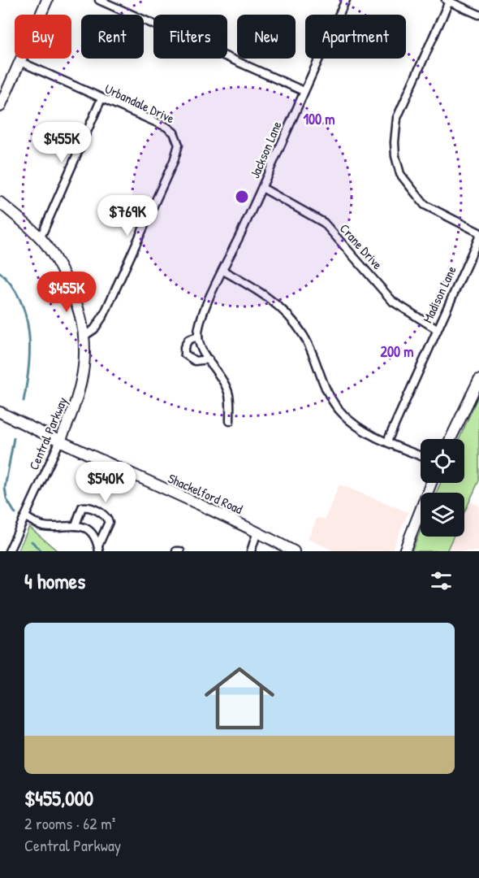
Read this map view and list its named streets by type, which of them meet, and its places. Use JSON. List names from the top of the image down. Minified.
{"streets":{"street":["Urbandale Drive","Jackson Lane","Crane Drive","Madison Lane","Central Parkway","Shackelford Road"]},"crossings":[["Urbandale Drive","Central Parkway"],["Jackson Lane","Crane Drive"],["Crane Drive","Madison Lane"],["Central Parkway","Shackelford Road"]],"page":{"chip":["Buy","Rent","Filters","New","Apartment"],"price":["$455K","$769K","$455K","$540K"],"heading":"4 homes","list":[{"name":"$455,000","note":"2 rooms · 62 m² · Central Parkway"}]},"rings":["100 m","200 m"]}
